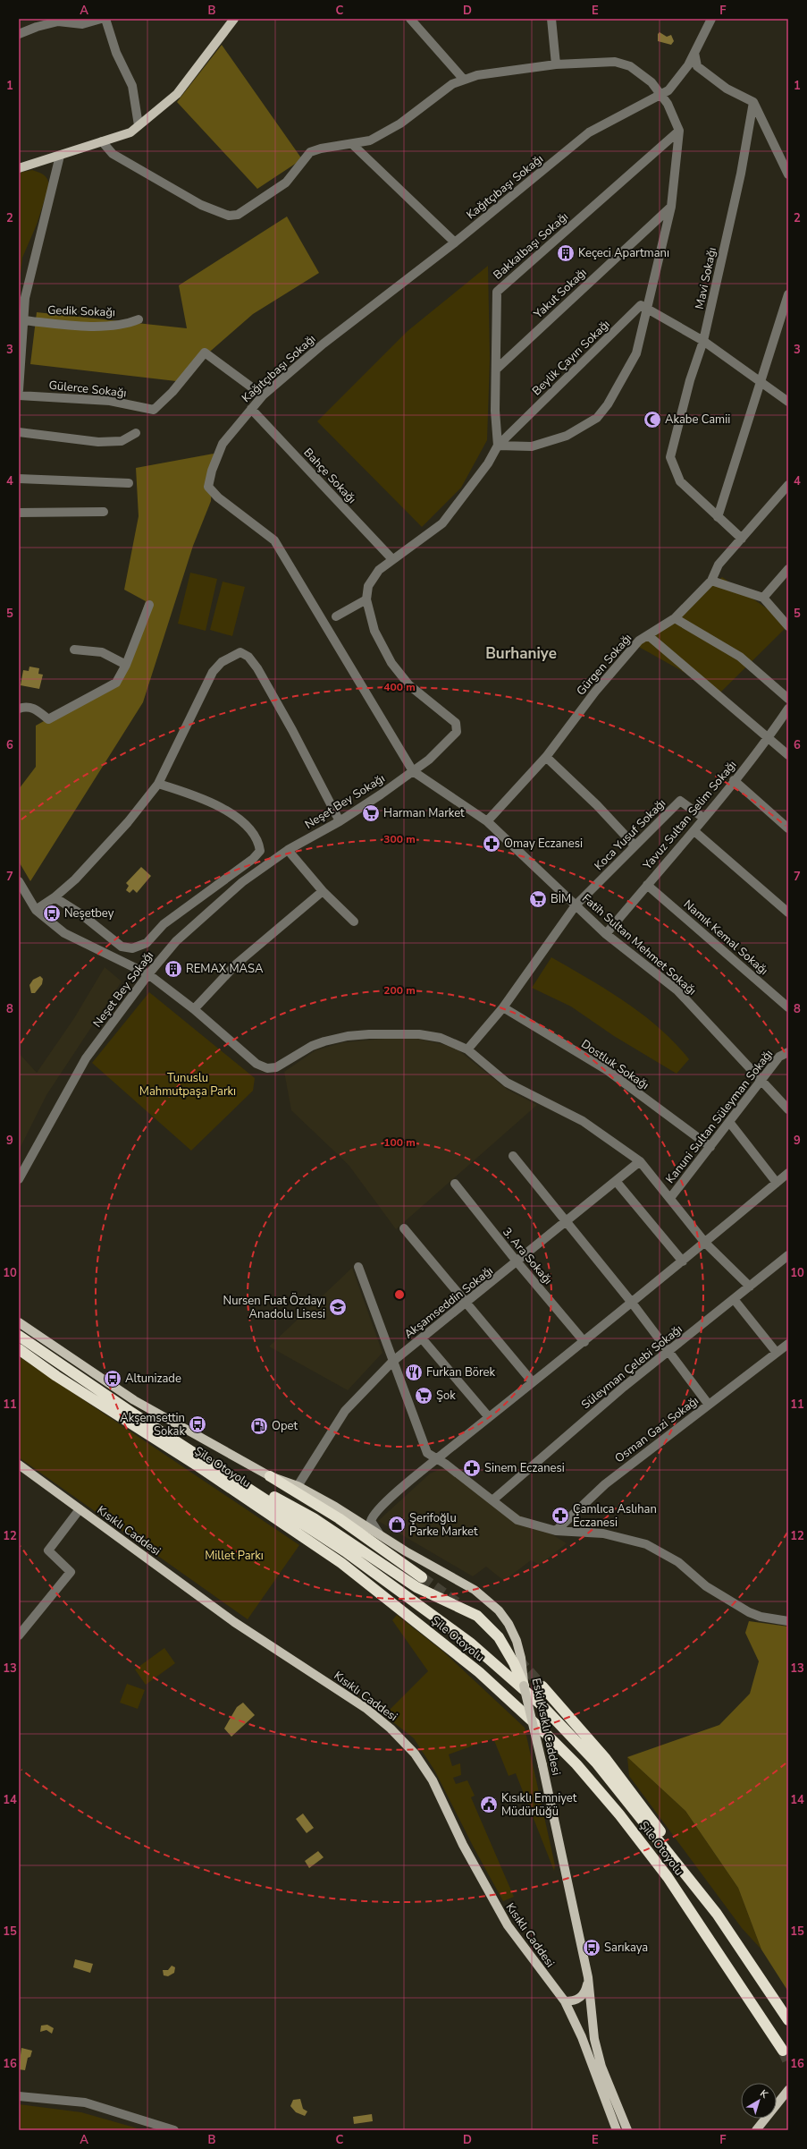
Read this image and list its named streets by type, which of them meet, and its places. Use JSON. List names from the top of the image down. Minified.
{"streets":{"highway":["Şile Otoyolu"],"main road":["Kısıklı Caddesi","Eski Kısıklı Caddesi"],"street":["Kağıtçıbaşı Sokağı","Bakkalbaşı Sokağı","Mavi Sokağı","Yakut Sokağı","Gedik Sokağı","Beylik Çayırı Sokağı","Gülerce Sokağı","Bahçe Sokağı","Gürgen Sokağı","Neşet Bey Sokağı","Yavuz Sultan Selim Sokağı","Koca Yusuf Sokağı","Namık Kemal Sokağı","Fatih Sultan Mehmet Sokağı","Dostluk Sokağı","Kanuni Sultan Süleyman Sokağı","3. Ara Sokağı","Akşamseddin Sokağı","Süleyman Çelebi Sokağı","Osman Gazi Sokağı"]},"crossings":[["Kağıtçıbaşı Sokağı","Gülerce Sokağı"],["Kağıtçıbaşı Sokağı","Bahçe Sokağı"],["Kağıtçıbaşı Sokağı","Neşet Bey Sokağı"],["Kağıtçıbaşı Sokağı","Fatih Sultan Mehmet Sokağı"],["Bakkalbaşı Sokağı","Yakut Sokağı"],["Bakkalbaşı Sokağı","Beylik Çayırı Sokağı"],["Bakkalbaşı Sokağı","Neşet Bey Sokağı"],["Beylik Çayırı Sokağı","Neşet Bey Sokağı"],["Bahçe Sokağı","Neşet Bey Sokağı"],["Gürgen Sokağı","Fatih Sultan Mehmet Sokağı"],["Neşet Bey Sokağı","Fatih Sultan Mehmet Sokağı"],["Neşet Bey Sokağı","Kanuni Sultan Süleyman Sokağı"],["Yavuz Sultan Selim Sokağı","Koca Yusuf Sokağı"],["Yavuz Sultan Selim Sokağı","Namık Kemal Sokağı"],["Yavuz Sultan Selim Sokağı","Fatih Sultan Mehmet Sokağı"],["Koca Yusuf Sokağı","Fatih Sultan Mehmet Sokağı"],["Koca Yusuf Sokağı","Dostluk Sokağı"],["Koca Yusuf Sokağı","Kanuni Sultan Süleyman Sokağı"],["Fatih Sultan Mehmet Sokağı","Kanuni Sultan Süleyman Sokağı"],["Dostluk Sokağı","Kanuni Sultan Süleyman Sokağı"],["Kanuni Sultan Süleyman Sokağı","Akşamseddin Sokağı"],["Kanuni Sultan Süleyman Sokağı","Süleyman Çelebi Sokağı"],["3. Ara Sokağı","Akşamseddin Sokağı"],["Akşamseddin Sokağı","Eski Kısıklı Caddesi"]],"districts":["Burhaniye"],"parks":["Tunuslu Mahmutpaşa Parkı","Millet Parkı"],"places":{"building":["Keçeci Apartmanı","REMAX MASA"],"mosque":["Akabe Camii"],"supermarket":["Harman Market","BİM","Şok"],"pharmacy":["Omay Eczanesi","Sinem Eczanesi","Çamlıca Aslıhan Eczanesi"],"bus stop":["Neşetbey","Altunizade","Akşemsettin Sokak","Sarıkaya"],"school or university":["Nursen Fuat Özdayı Anadolu Lisesi"],"restaurant":["Furkan Börek"],"fuel station":["Opet"],"shop":["Şerifoğlu Parke Market"],"public building":["Kısıklı Emniyet Müdürlüğü"]},"north":"top right","grid":{"columns":["A","B","C","D","E","F"],"rows":["1","2","3","4","5","6","7","8","9","10","11","12","13","14","15","16"]},"rings":["400 m","300 m","200 m","100 m"]}
